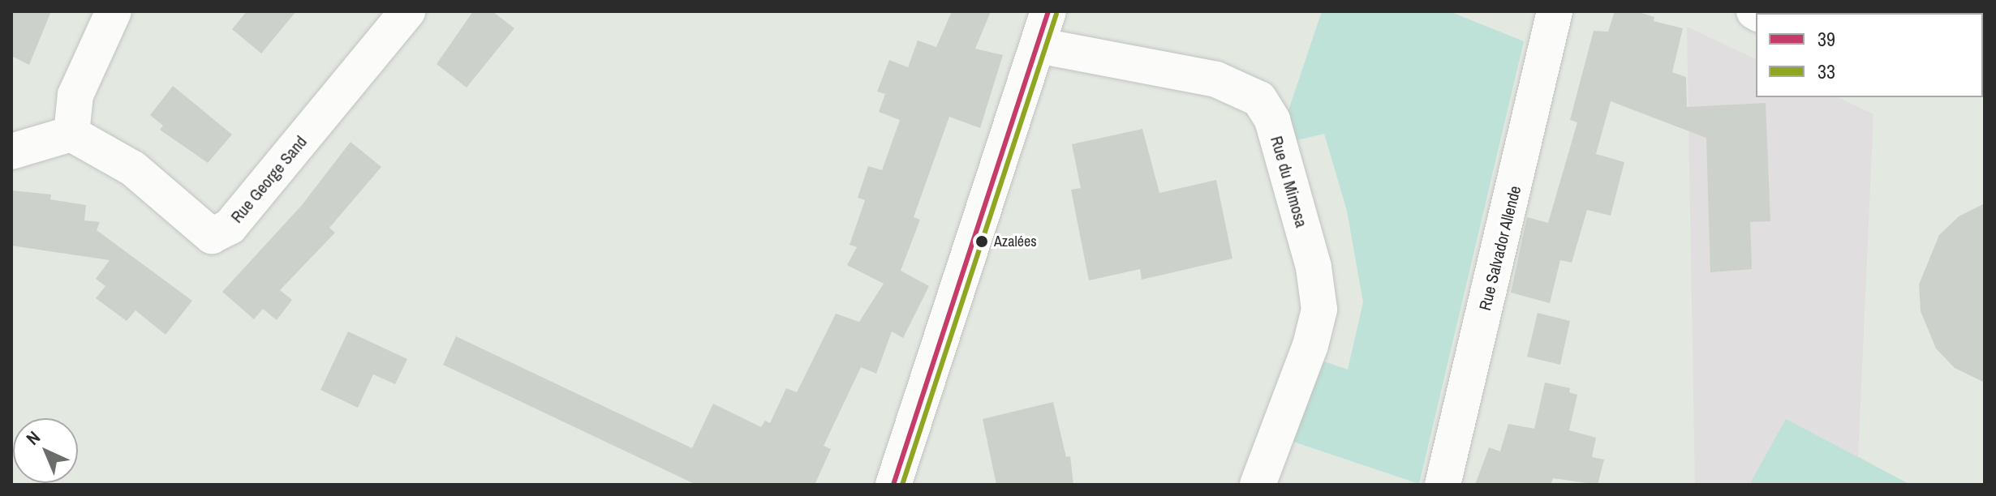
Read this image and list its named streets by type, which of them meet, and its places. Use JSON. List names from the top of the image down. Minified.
{"streets":{"street":["Rue George Sand","Rue du Mimosa","Rue Salvador Allende"]},"places":["Azalées"],"lines":["transit line 39","transit line 33"],"legend":["39","33"],"north":"top left"}
